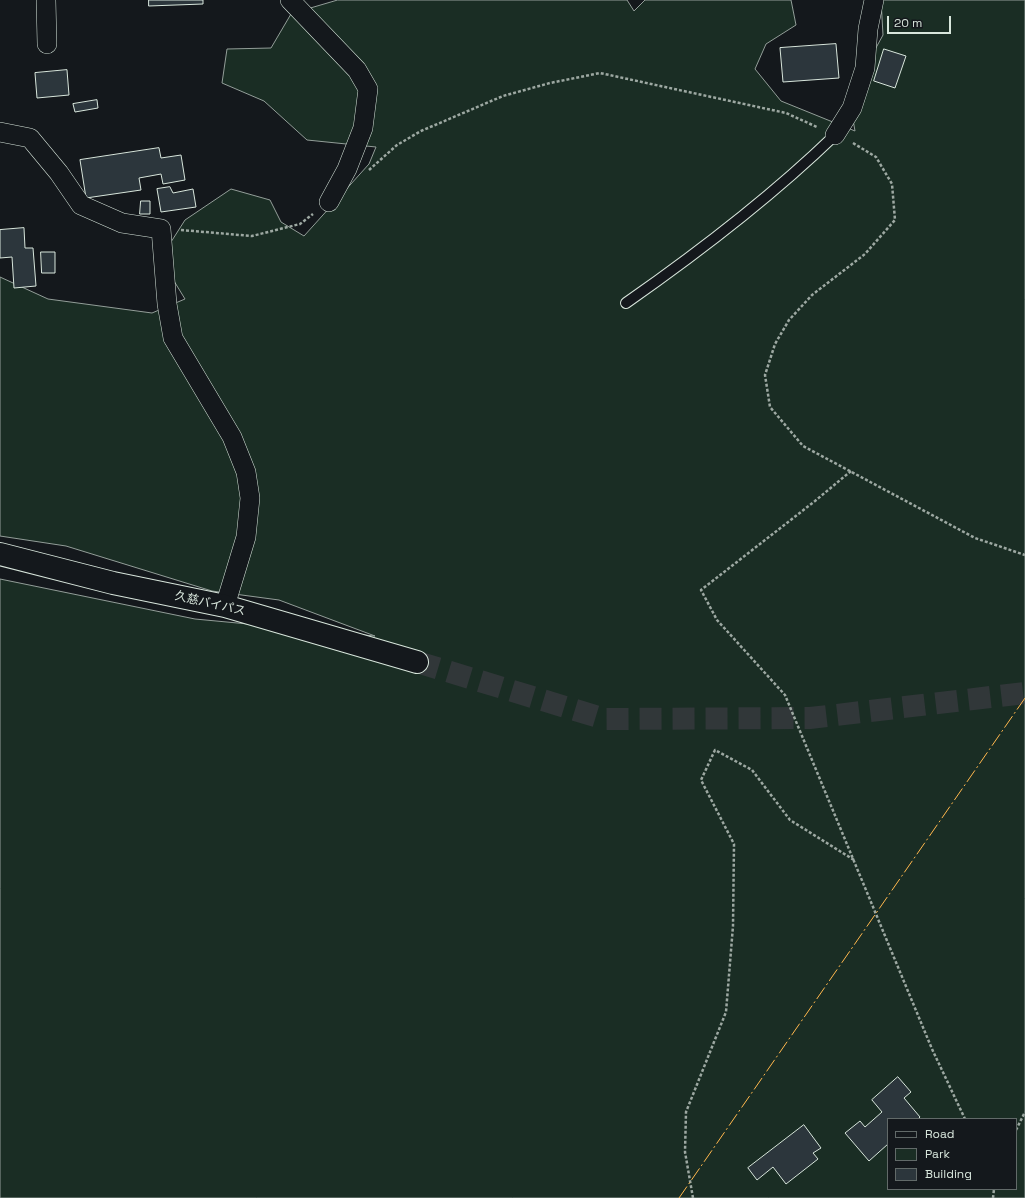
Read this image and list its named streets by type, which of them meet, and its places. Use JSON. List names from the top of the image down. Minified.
{"streets":{"highway":["久慈バイパス"]},"legend":["Road","Park","Building"],"scale_bar":"20 m"}
